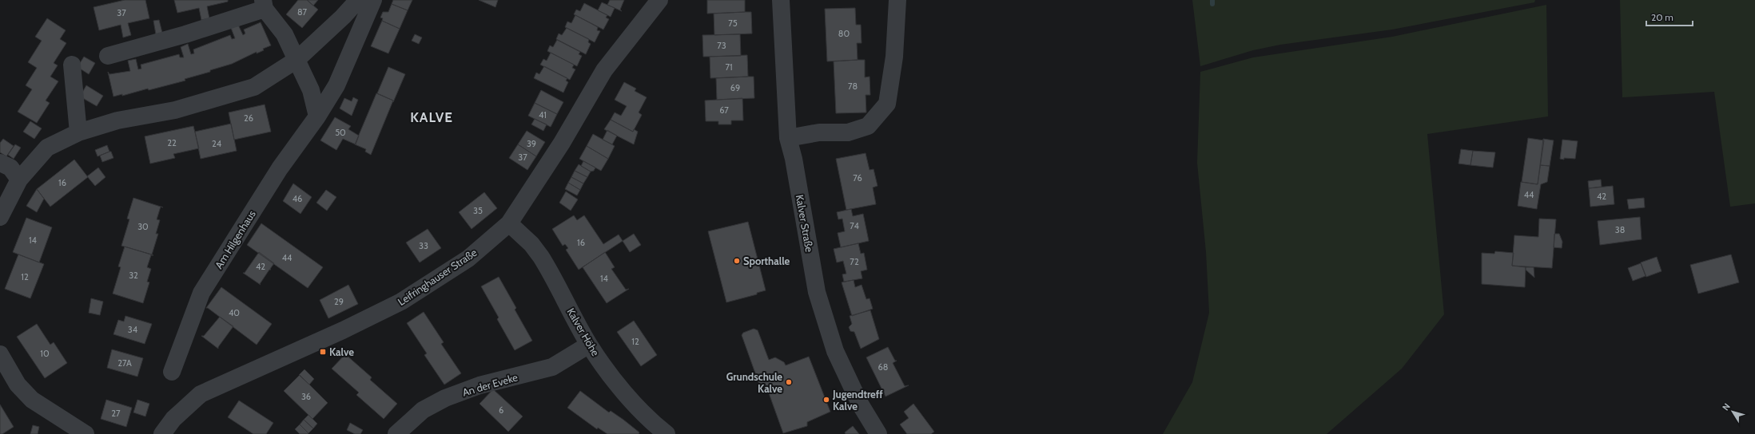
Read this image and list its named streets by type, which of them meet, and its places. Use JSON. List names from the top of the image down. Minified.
{"streets":{"street":["Kalver Straße","Am Hilgenhaus","Leifringhauser Straße","Kalver Höhe","An der Eveke"]},"crossings":[["Leifringhauser Straße","Kalver Höhe"],["Kalver Höhe","An der Eveke"]],"districts":["KALVE"],"places":{"other":["Sporthalle","Grundschule Kalve","Jugendtreff Kalve"],"transit":["Kalve"]},"house_numbers":["87","37","75","80","73","71","78","69","67","41","26","50","22","24","39","37","76","16","44","42","46","35","74","30","38","14","16","33","44","72","42","32","12","14","29","40","34","12","10","27A","68","36","6","27"],"scale_bar":"20 m","north":"top left"}
